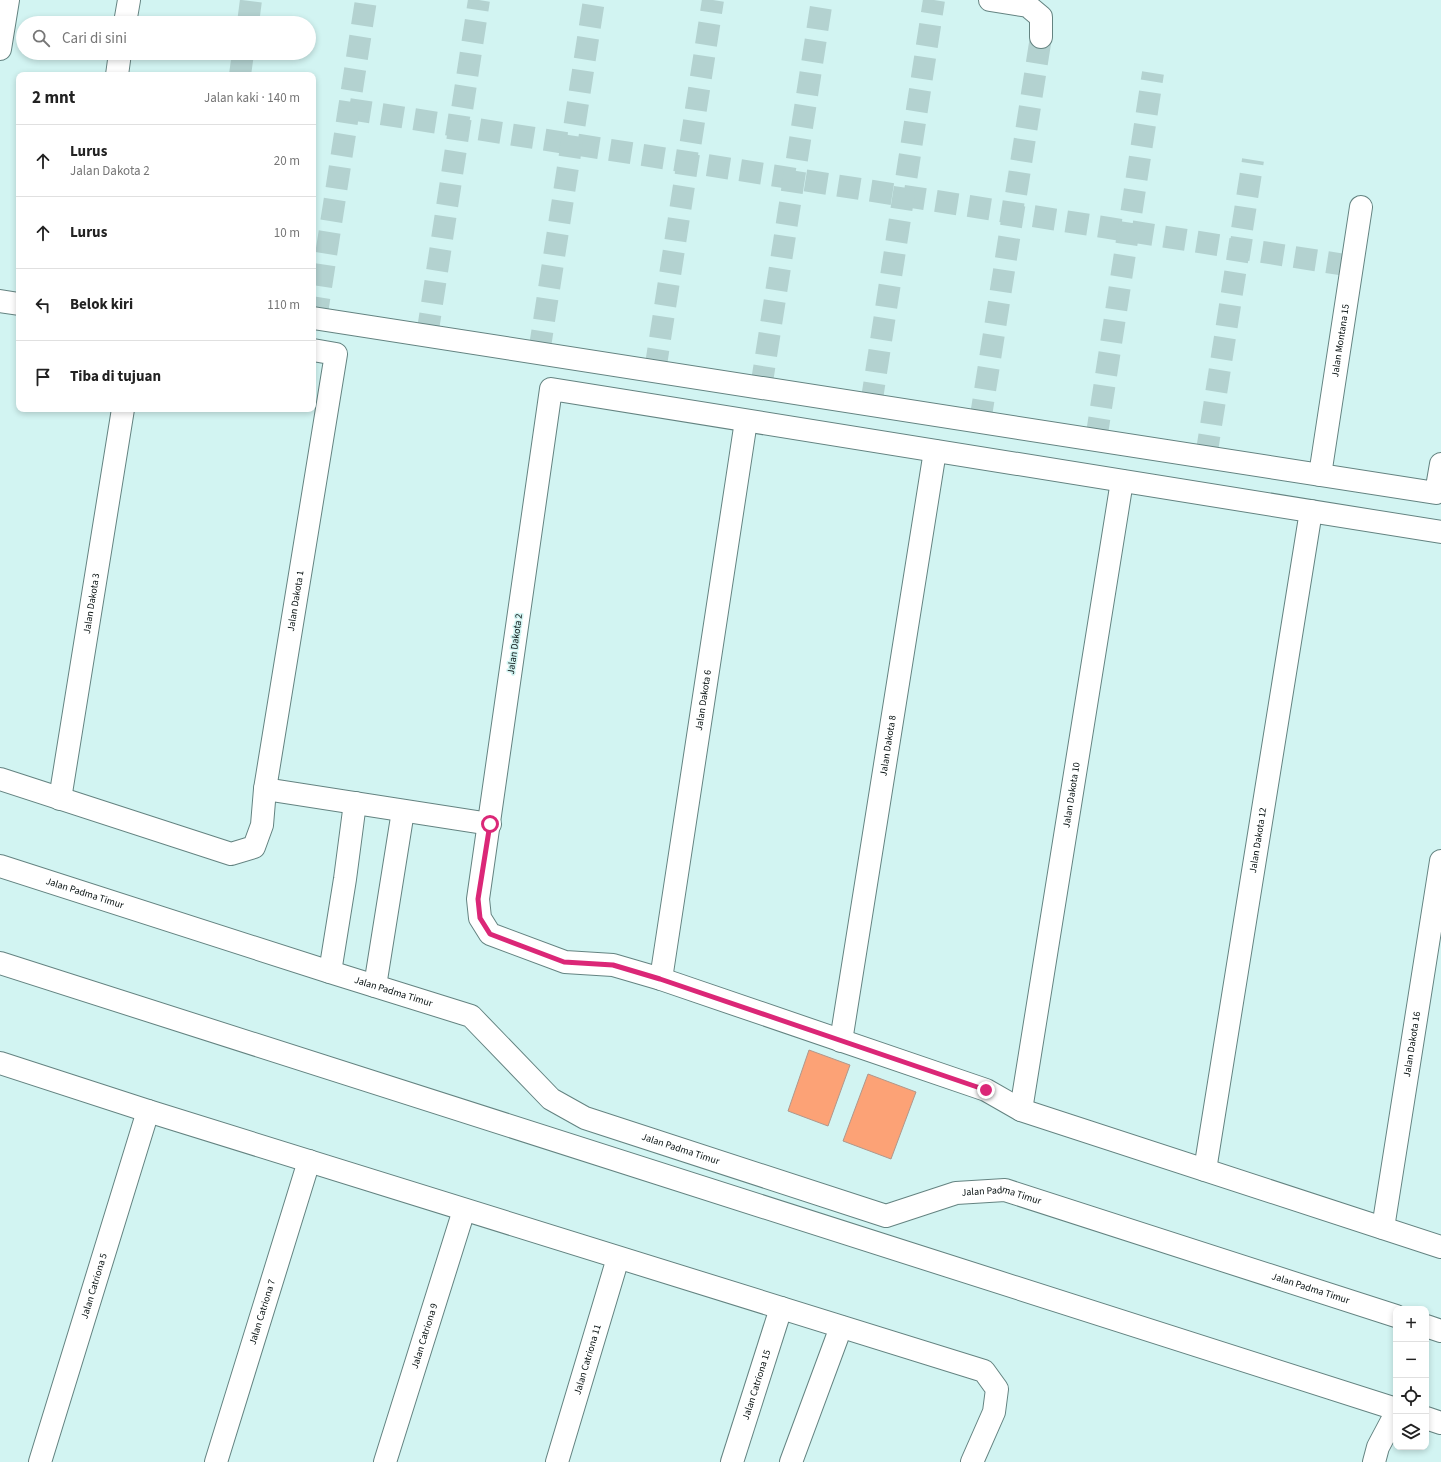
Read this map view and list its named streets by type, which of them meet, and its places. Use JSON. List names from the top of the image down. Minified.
{"streets":{"street":["Jalan Montana 15","Jalan Dakota 1","Jalan Dakota 3","Jalan Dakota 2","Jalan Dakota 6","Jalan Dakota 8","Jalan Dakota 10","Jalan Dakota 12","Jalan Padma Timur","Jalan Dakota 16","Jalan Catriona 5","Jalan Catriona 7","Jalan Catriona 9","Jalan Catriona 11","Jalan Catriona 15"]},"crossings":[["Jalan Dakota 1","Jalan Dakota 3"],["Jalan Dakota 2","Jalan Dakota 6"],["Jalan Dakota 2","Jalan Dakota 8"],["Jalan Dakota 2","Jalan Dakota 10"],["Jalan Dakota 2","Jalan Dakota 12"],["Jalan Dakota 2","Jalan Dakota 16"]],"page":{"search":"Cari di sini","heading":["2 mnt","Jalan kaki · 140 m"],"list":[["Lurus","Jalan Dakota 2","20 m"],["Lurus","10 m"],["Belok kiri","110 m"],"Tiba di tujuan"],"map_buttons":["+","−"]}}
